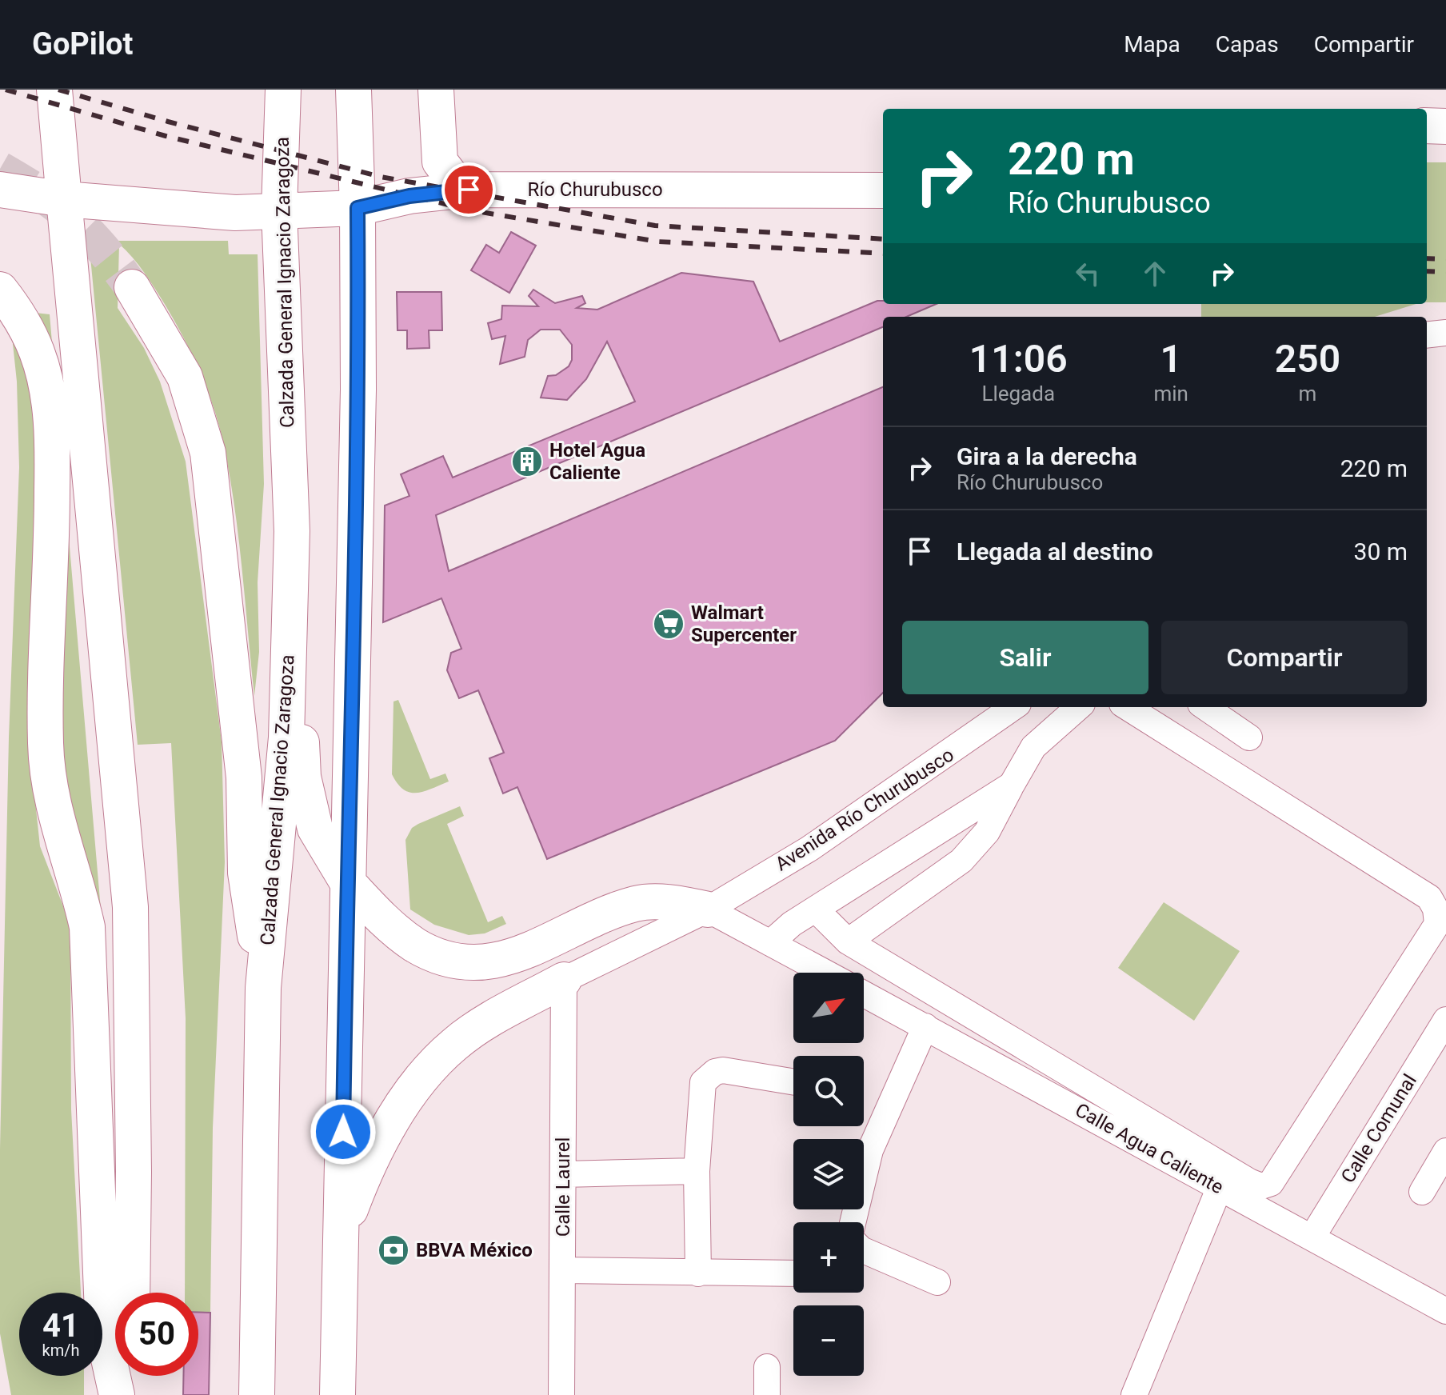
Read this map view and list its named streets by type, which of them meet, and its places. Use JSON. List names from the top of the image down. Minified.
{"streets":{"main road":["Río Churubusco","Calzada General Ignacio Zaragoza"],"street":["Avenida Río Churubusco","Calle Comunal","Calle Agua Caliente","Calle Laurel"]},"crossings":[["Río Churubusco","Calzada General Ignacio Zaragoza"],["Calle Comunal","Calle Agua Caliente"]],"places":{"building":["Hotel Agua Caliente"],"supermarket":["Walmart Supercenter"],"bank":["BBVA México"]},"north":"top right","page":{"header":"GoPilot","nav":["Mapa","Capas","Compartir"],"turn":["220 m","Río Churubusco"],"eta":["11:06","Llegada","1","min","250","m"],"list":[{"name":"Gira a la derecha","note":"Río Churubusco","value":"220 m"},{"name":"Llegada al destino","value":"30 m"}],"buttons":["Salir","Compartir"],"map_buttons":["+","−"],"speed":"41 km/h","limit":"50"}}
